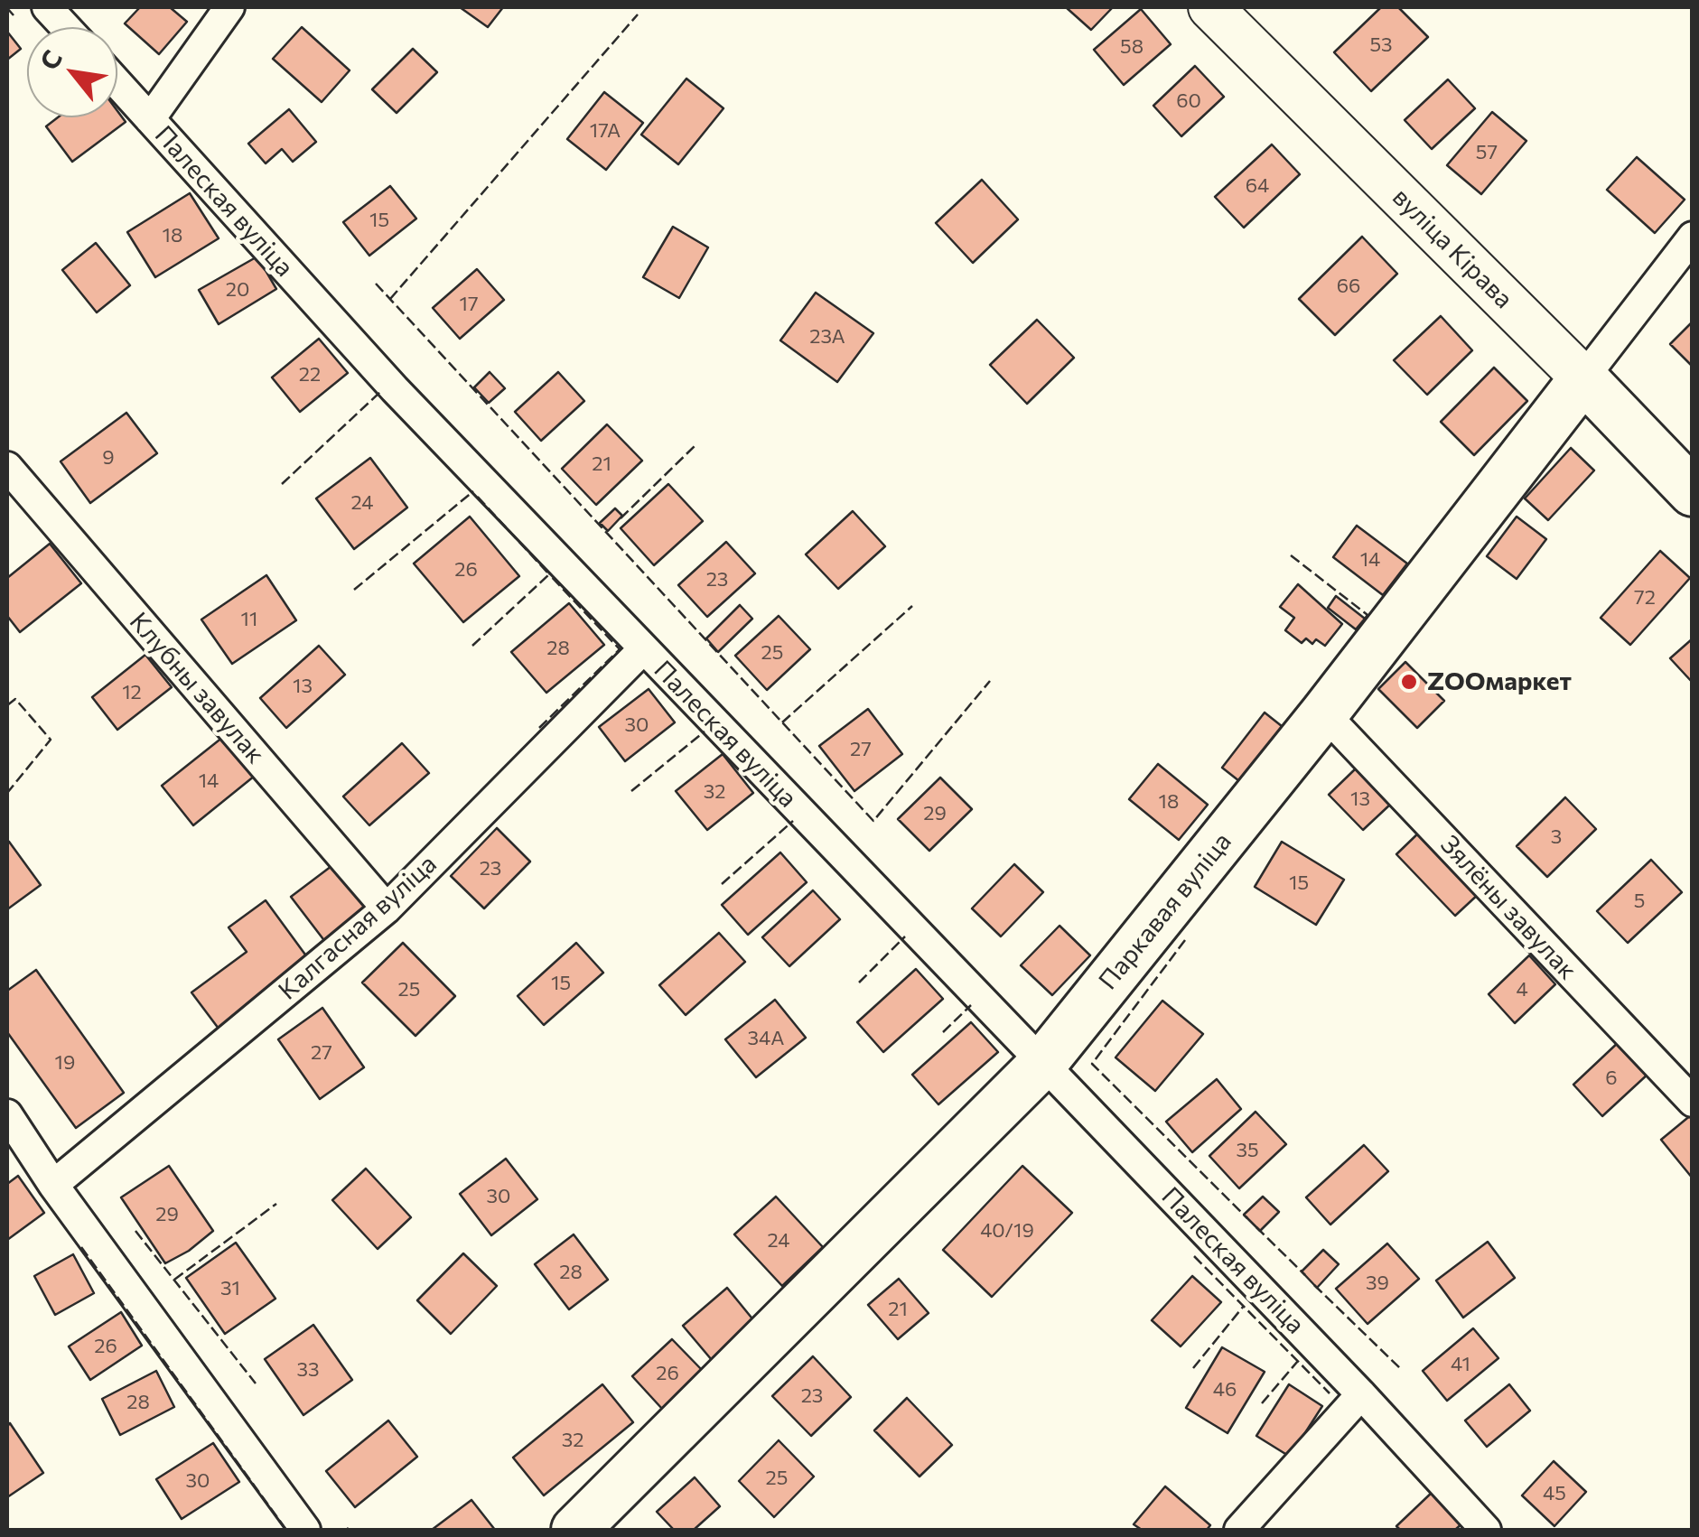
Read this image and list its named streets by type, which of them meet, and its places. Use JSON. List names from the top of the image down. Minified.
{"streets":{"main road":["вуліца Кірава","Паркавая вуліца"],"street":["Палеская вуліца","Клубны завулак","Зялёны завулак","Калгасная вуліца"]},"crossings":[["Палеская вуліца","Паркавая вуліца"],["Палеская вуліца","Калгасная вуліца"],["вуліца Кірава","Паркавая вуліца"],["Клубны завулак","Калгасная вуліца"],["Зялёны завулак","Паркавая вуліца"]],"places":["ZOOмаркет"],"house_numbers":["53","58","60","17А","57","64","15","18","66","20","17","23А","22","9","21","24","14","26","23","72","11","28","25","13","12","30","27","14","32","13","18","29","3","23","15","5","15","25","4","34А","27","19","6","35","30","29","40/19","24","28","39","31","21","26","41","33","26","46","23","28","32","25","30","45"],"north":"top left"}
